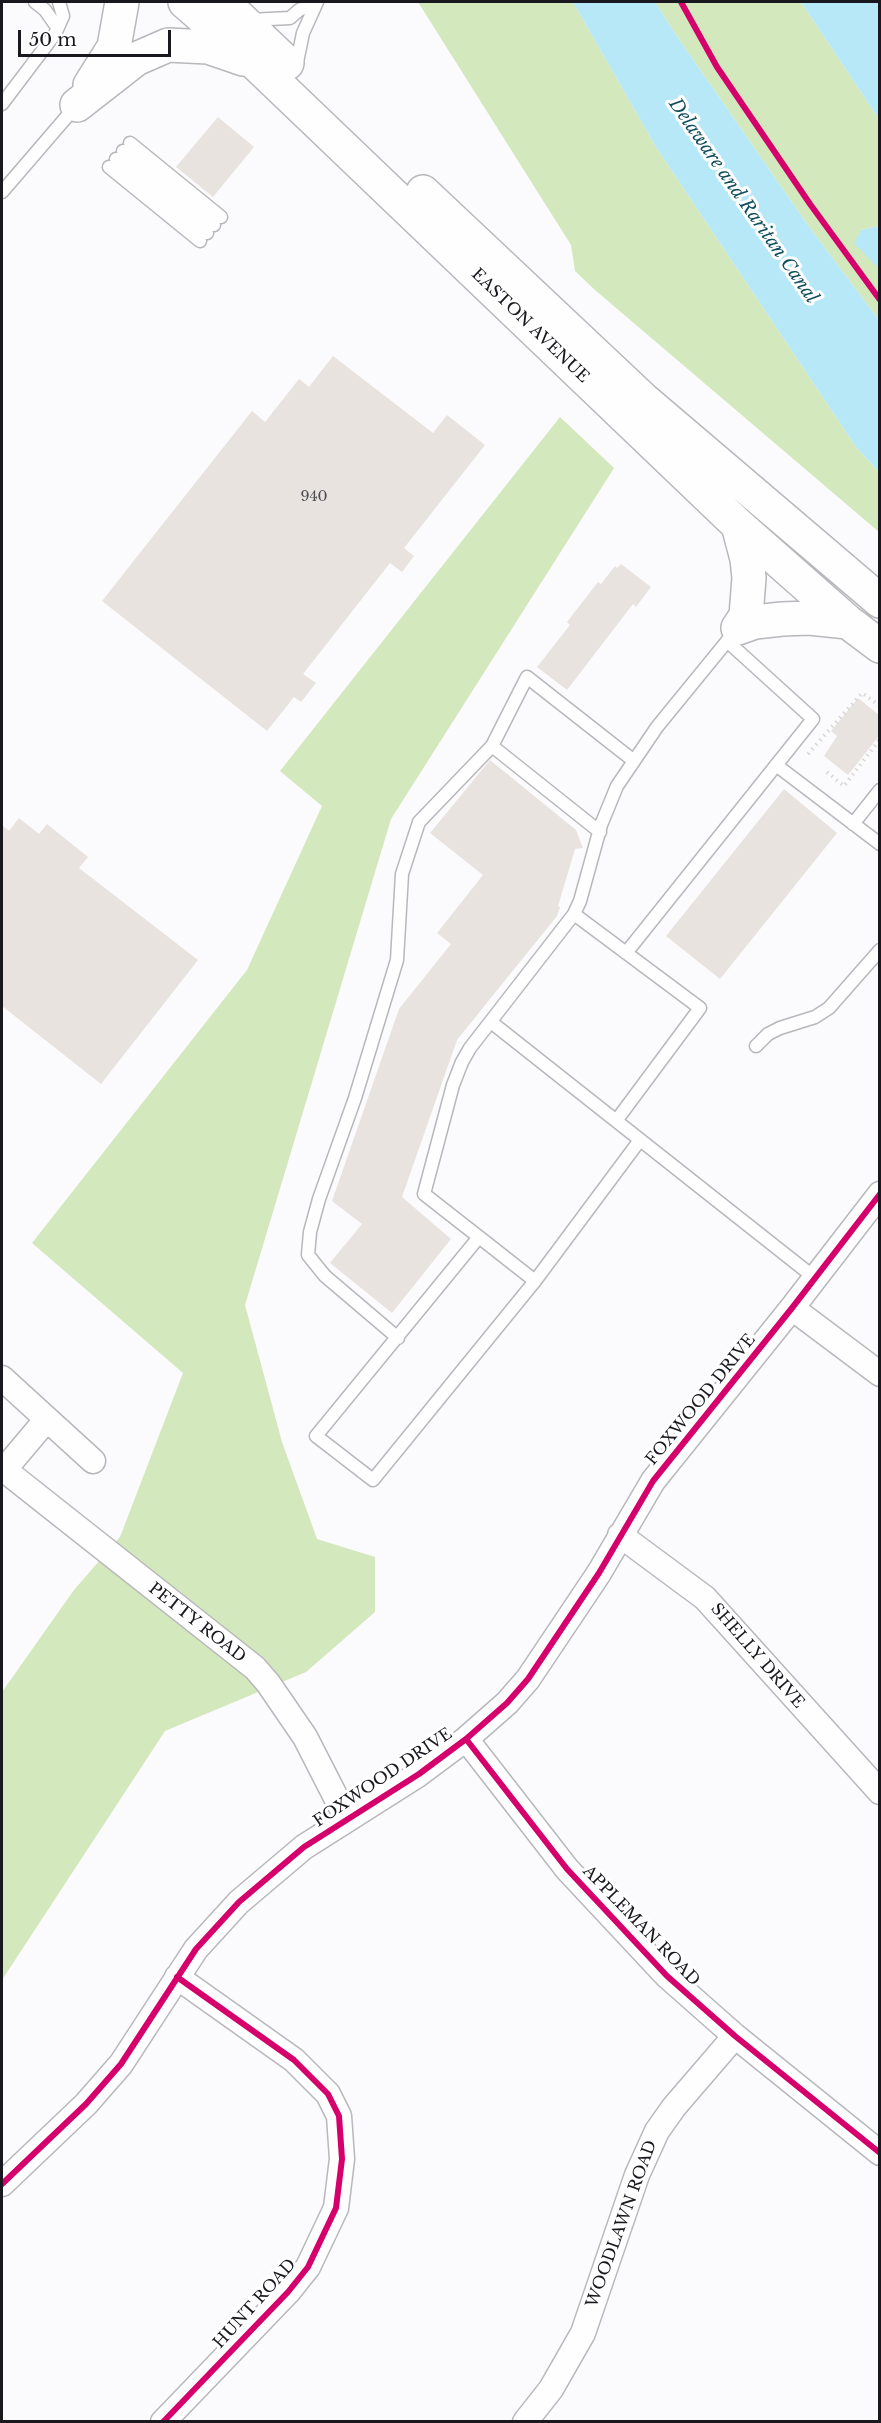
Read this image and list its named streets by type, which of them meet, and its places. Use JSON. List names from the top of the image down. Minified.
{"streets":{"main road":["EASTON AVENUE"],"street":["FOXWOOD DRIVE","PETTY ROAD","SHELLY DRIVE","APPLEMAN ROAD","WOODLAWN ROAD","HUNT ROAD"]},"crossings":[["FOXWOOD DRIVE","PETTY ROAD"],["FOXWOOD DRIVE","SHELLY DRIVE"],["FOXWOOD DRIVE","APPLEMAN ROAD"],["FOXWOOD DRIVE","HUNT ROAD"],["APPLEMAN ROAD","WOODLAWN ROAD"]],"water":["Delaware and Raritan Canal"],"house_numbers":["940"],"scale_bar":"50 m"}
